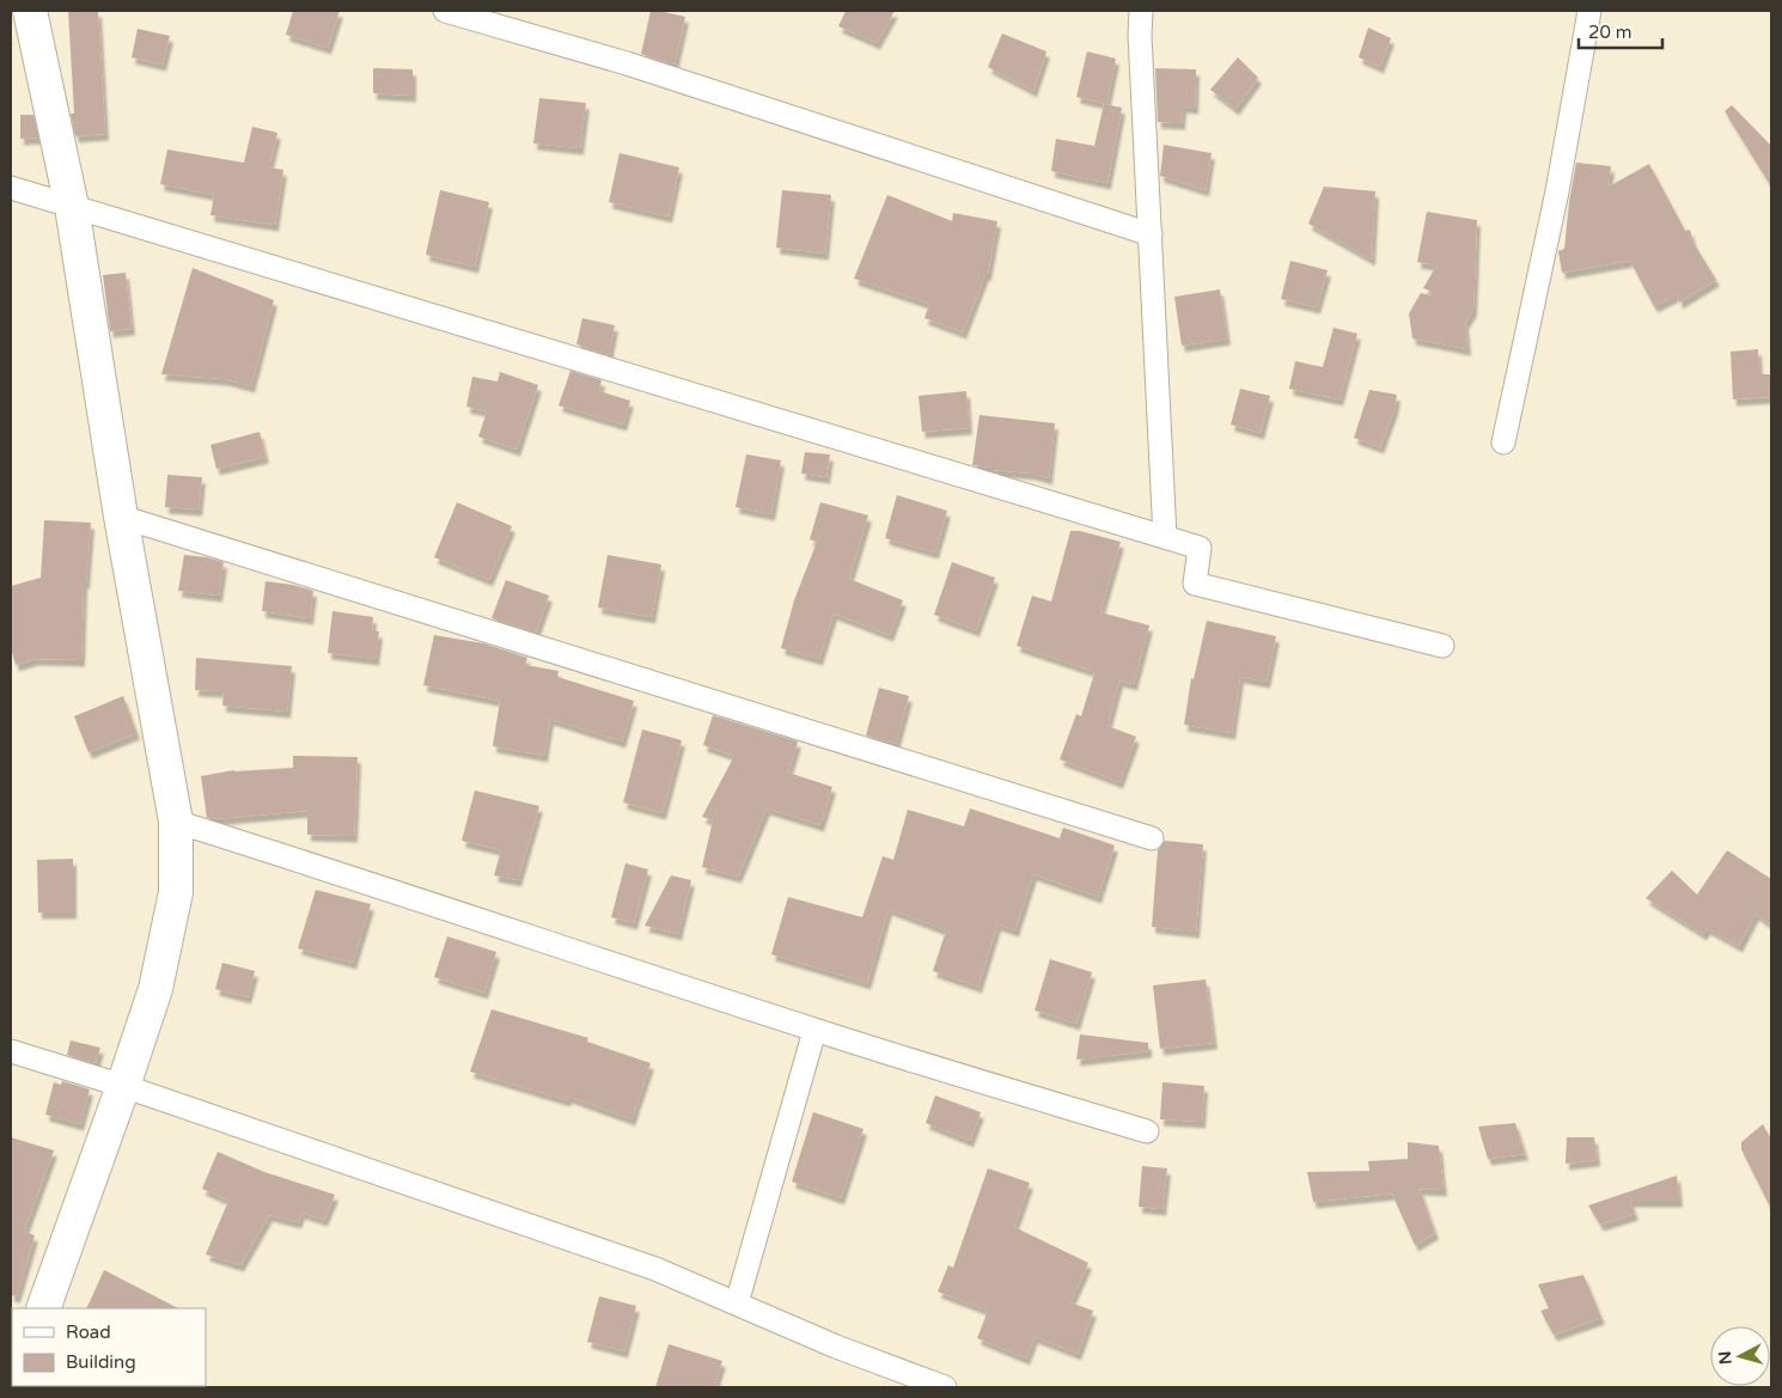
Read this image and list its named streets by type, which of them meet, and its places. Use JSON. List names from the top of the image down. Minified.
{"legend":["Road","Building"],"scale_bar":"20 m","north":"left"}
